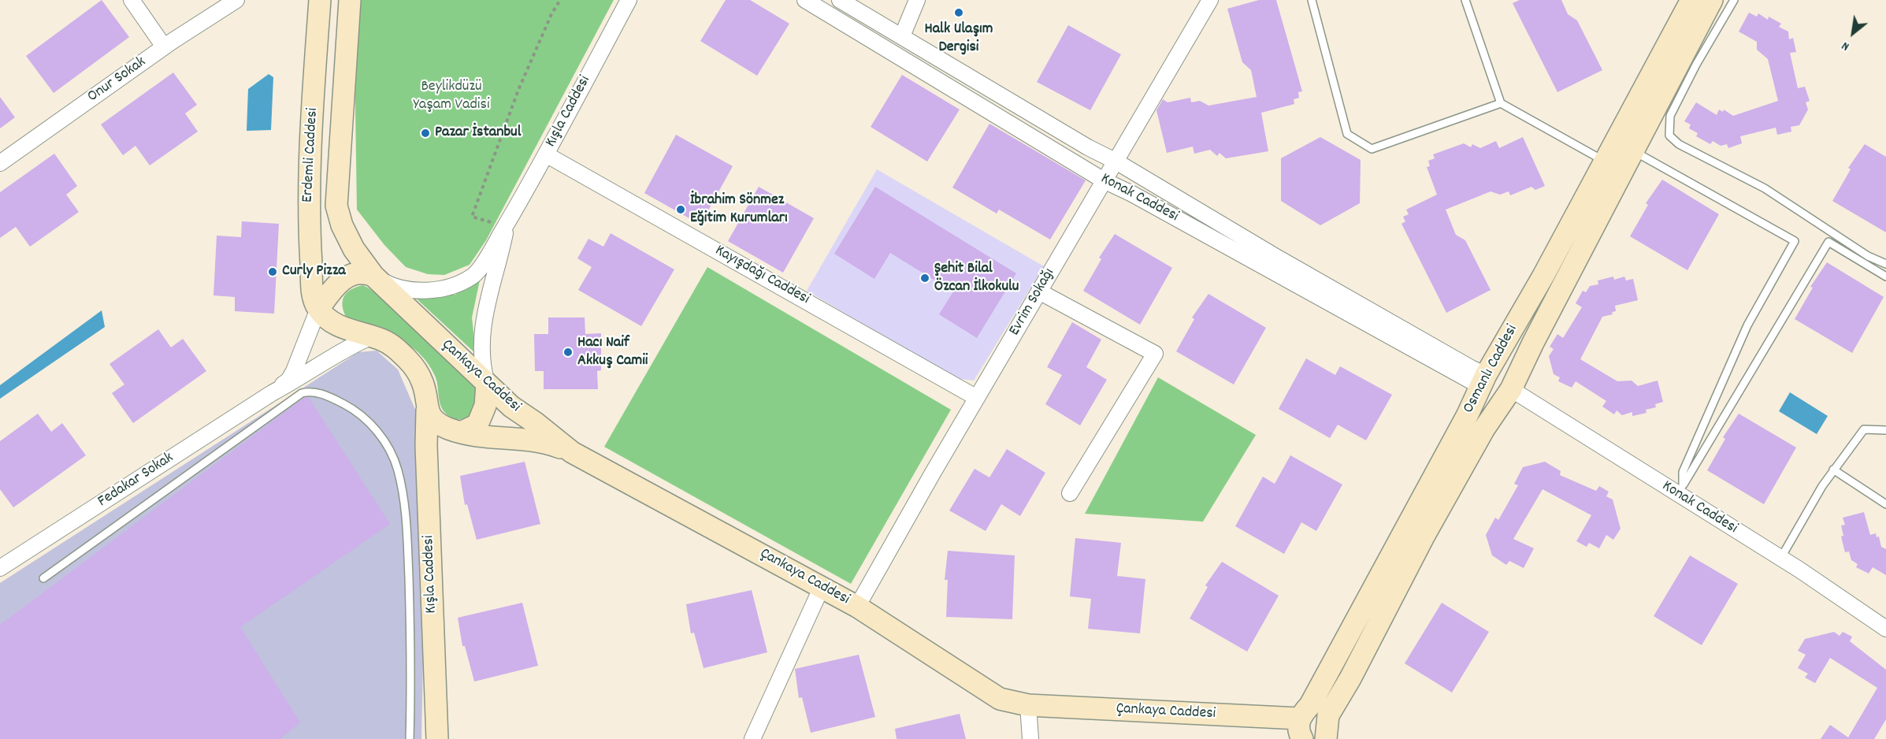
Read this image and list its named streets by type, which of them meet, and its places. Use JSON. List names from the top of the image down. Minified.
{"streets":{"main road":["Kışla Caddesi","Erdemli Caddesi","Osmanlı Caddesi","Çankaya Caddesi"],"street":["Onur Sokak","Konak Caddesi","Kayışdağı Caddesi","Evrim Sokağı","Fedakar Sokak"]},"crossings":[["Kışla Caddesi","Erdemli Caddesi"],["Kışla Caddesi","Kayışdağı Caddesi"],["Kışla Caddesi","Çankaya Caddesi"],["Erdemli Caddesi","Çankaya Caddesi"],["Konak Caddesi","Evrim Sokağı"],["Konak Caddesi","Osmanlı Caddesi"],["Kayışdağı Caddesi","Evrim Sokağı"],["Evrim Sokağı","Çankaya Caddesi"],["Osmanlı Caddesi","Çankaya Caddesi"]],"parks":["Beylikdüzü Yaşam Vadisi"],"places":["Halk Ulaşım Dergisi","Pazar İstanbul","İbrahim Sönmez Eğitim Kurumları","Curly Pizza","Şehit Bilal Özcan İlkokulu","Hacı Naif Akkuş Camii"],"north":"bottom left"}
